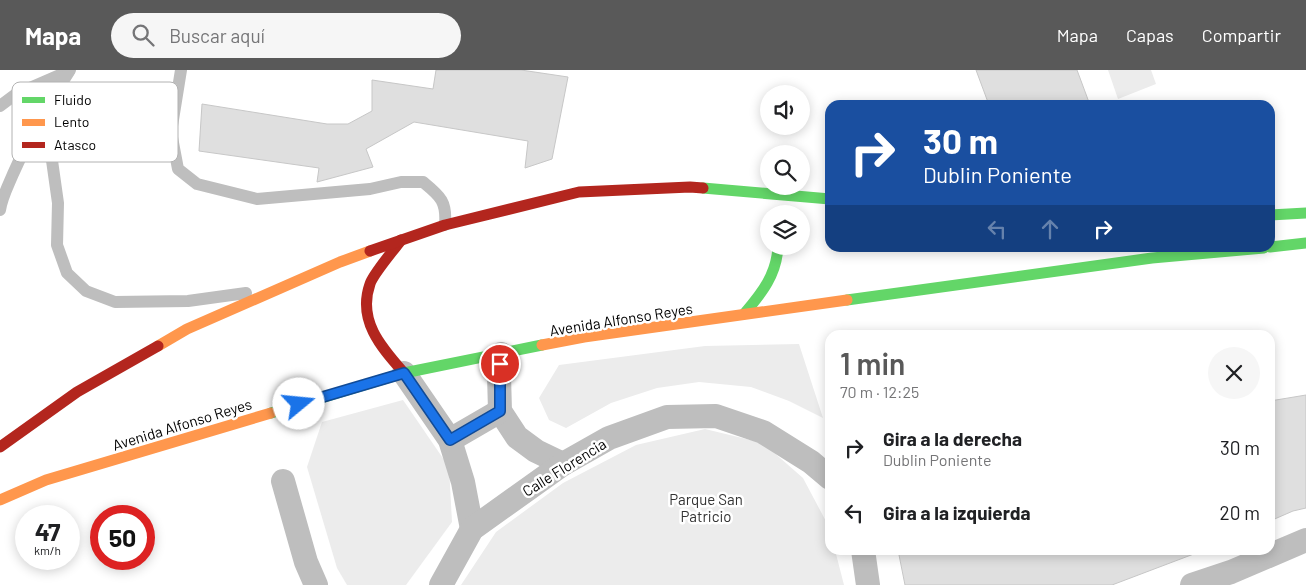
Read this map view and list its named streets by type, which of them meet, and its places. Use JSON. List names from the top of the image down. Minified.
{"streets":{"main road":["Avenida Alfonso Reyes"],"street":["Calle Florencia"]},"parks":["Parque San Patricio"],"legend":["Fluido","Lento","Atasco"],"page":{"header":"Mapa","search":"Buscar aquí","nav":["Mapa","Capas","Compartir"],"turn":["30 m","Dublin Poniente"],"heading":["1 min","70 m · 12:25"],"list":[{"name":"Gira a la derecha","note":"Dublin Poniente","value":"30 m"},{"name":"Gira a la izquierda","value":"20 m"}],"speed":"47 km/h","limit":"50"}}
